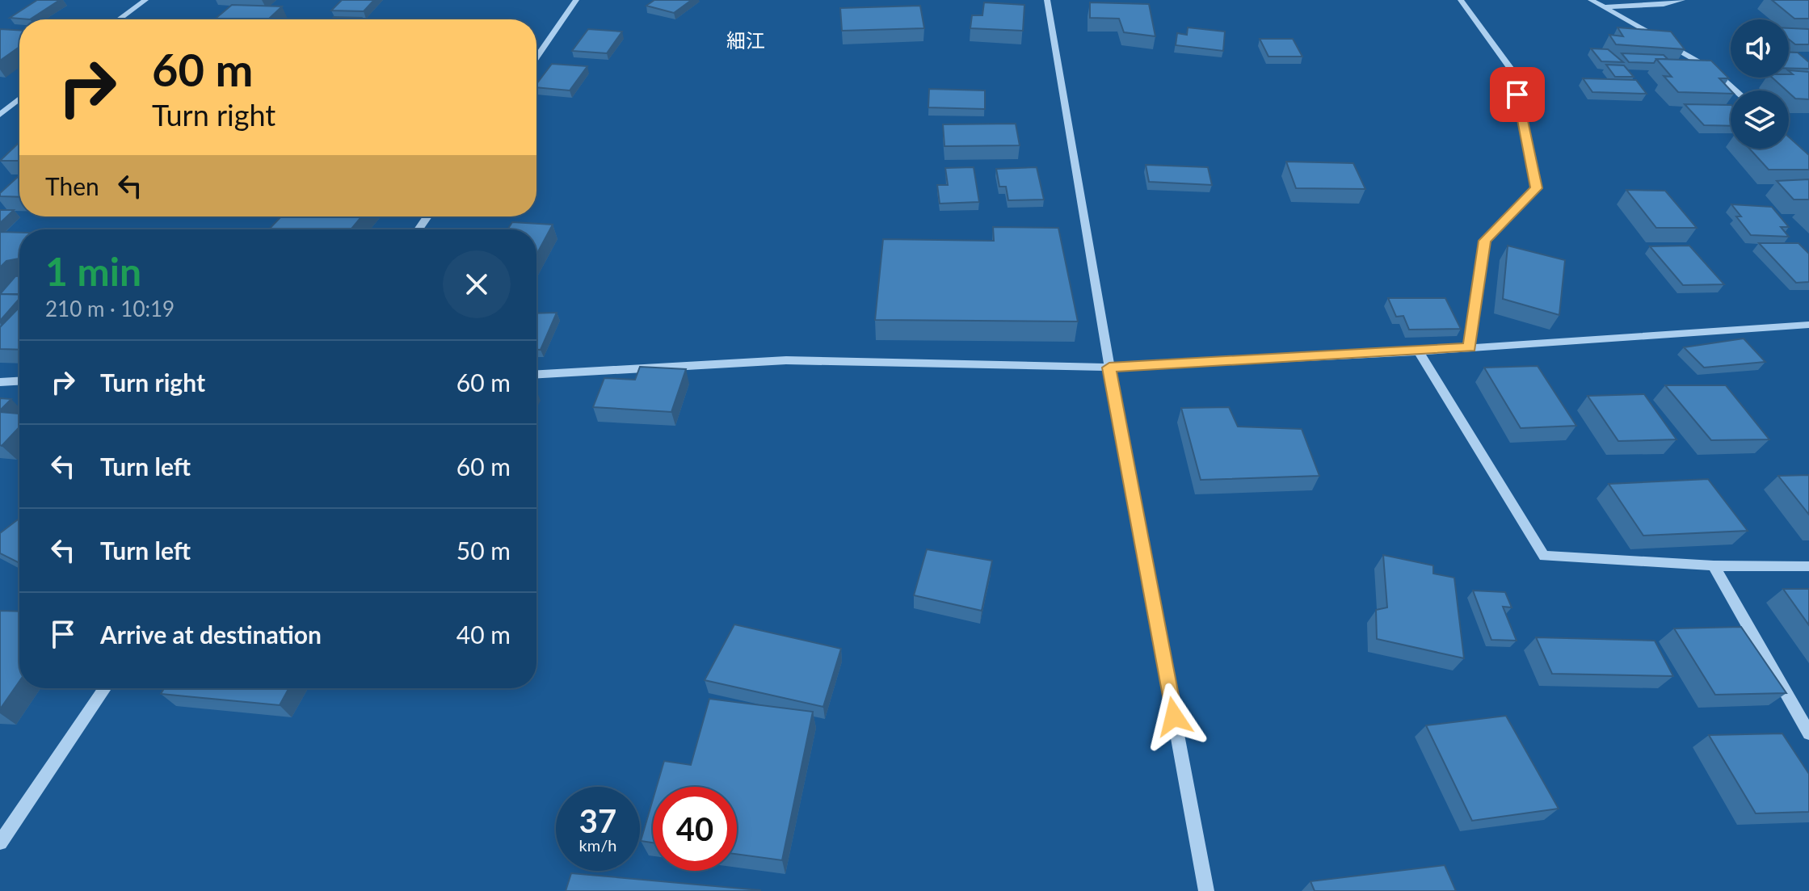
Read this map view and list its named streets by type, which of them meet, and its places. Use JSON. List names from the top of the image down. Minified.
{"districts":["細江"],"page":{"turn":["60 m","Turn right"],"then":"Then","heading":["1 min","210 m · 10:19"],"list":[{"name":"Turn right","value":"60 m"},{"name":"Turn left","value":"60 m"},{"name":"Turn left","value":"50 m"},{"name":"Arrive at destination","value":"40 m"}],"speed":"37 km/h","limit":"40"}}
